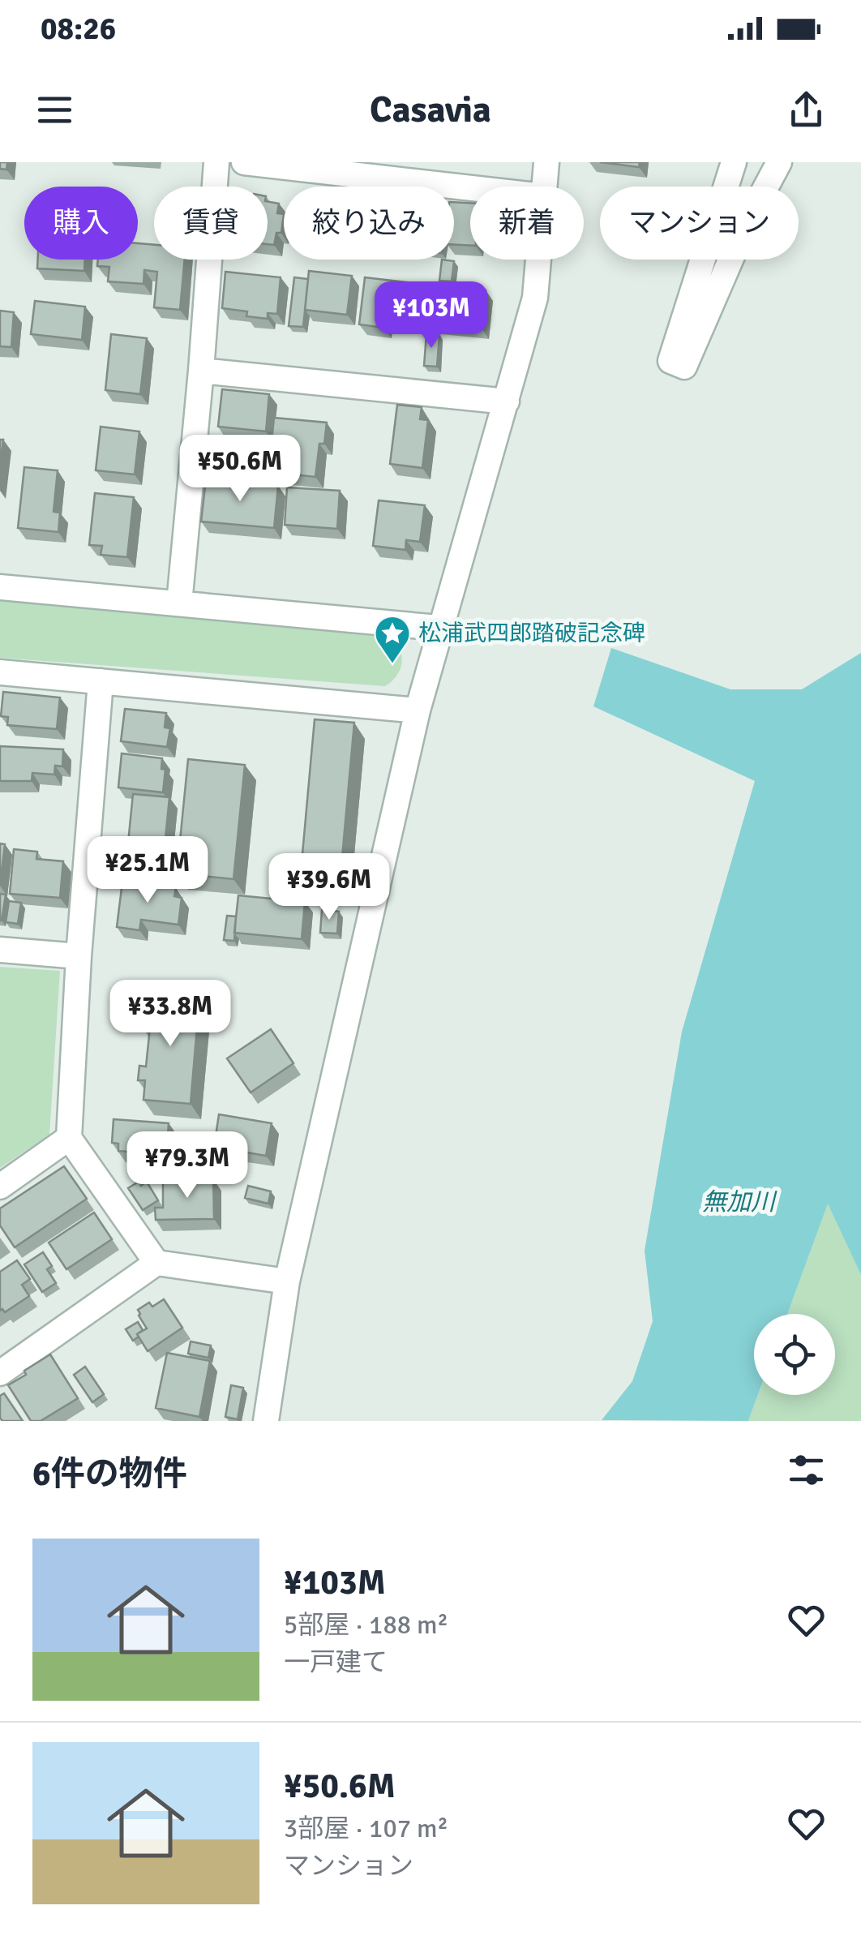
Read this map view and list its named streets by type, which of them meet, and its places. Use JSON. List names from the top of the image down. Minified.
{"water":["無加川"],"places":{"place":["松浦武四郎踏破記念碑"]},"page":{"status":"08:26","header":"Casavia","chip":["購入","賃貸","絞り込み","新着","マンション"],"price":["¥103M","¥50.6M","¥25.1M","¥39.6M","¥33.8M","¥79.3M"],"heading":"6件の物件","list":[{"name":"¥103M","note":"5部屋 · 188 m² · 一戸建て"},{"name":"¥50.6M","note":"3部屋 · 107 m² · マンション"}]}}
